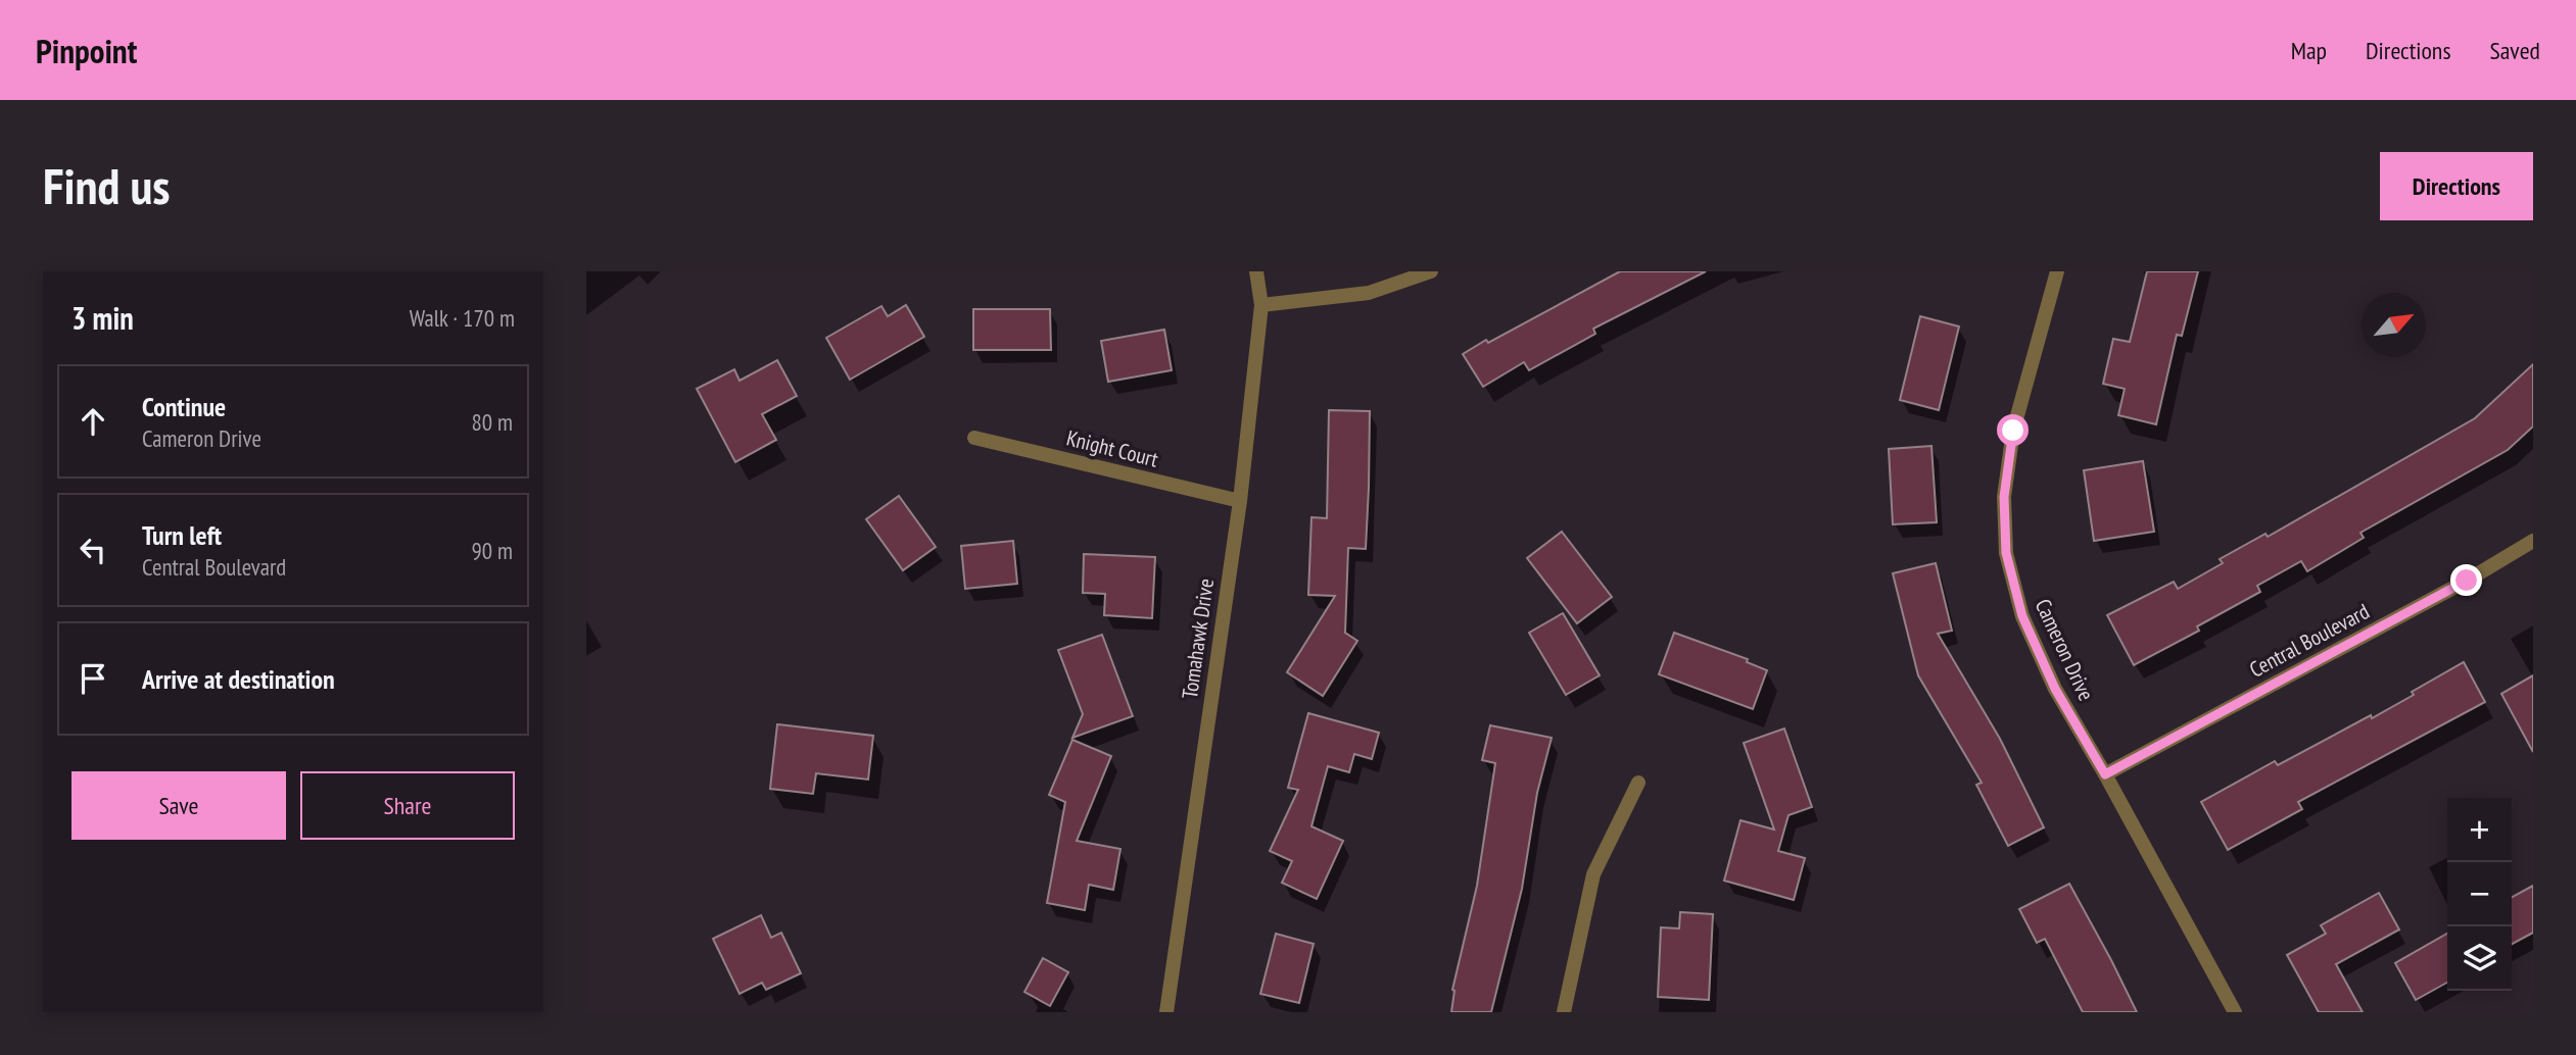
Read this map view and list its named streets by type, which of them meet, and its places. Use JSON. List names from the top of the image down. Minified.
{"streets":{"street":["Knight Court","Tomahawk Drive","Central Boulevard","Cameron Drive"]},"crossings":[["Knight Court","Tomahawk Drive"],["Central Boulevard","Cameron Drive"]],"north":"top right","page":{"header":"Pinpoint","nav":["Map","Directions","Saved"],"buttons":["Directions",["Save","Share"]],"title":"Find us","heading":["3 min","Walk · 170 m"],"list":[["Continue","Cameron Drive","80 m"],["Turn left","Central Boulevard","90 m"],"Arrive at destination"],"map_buttons":["+","−"]}}
